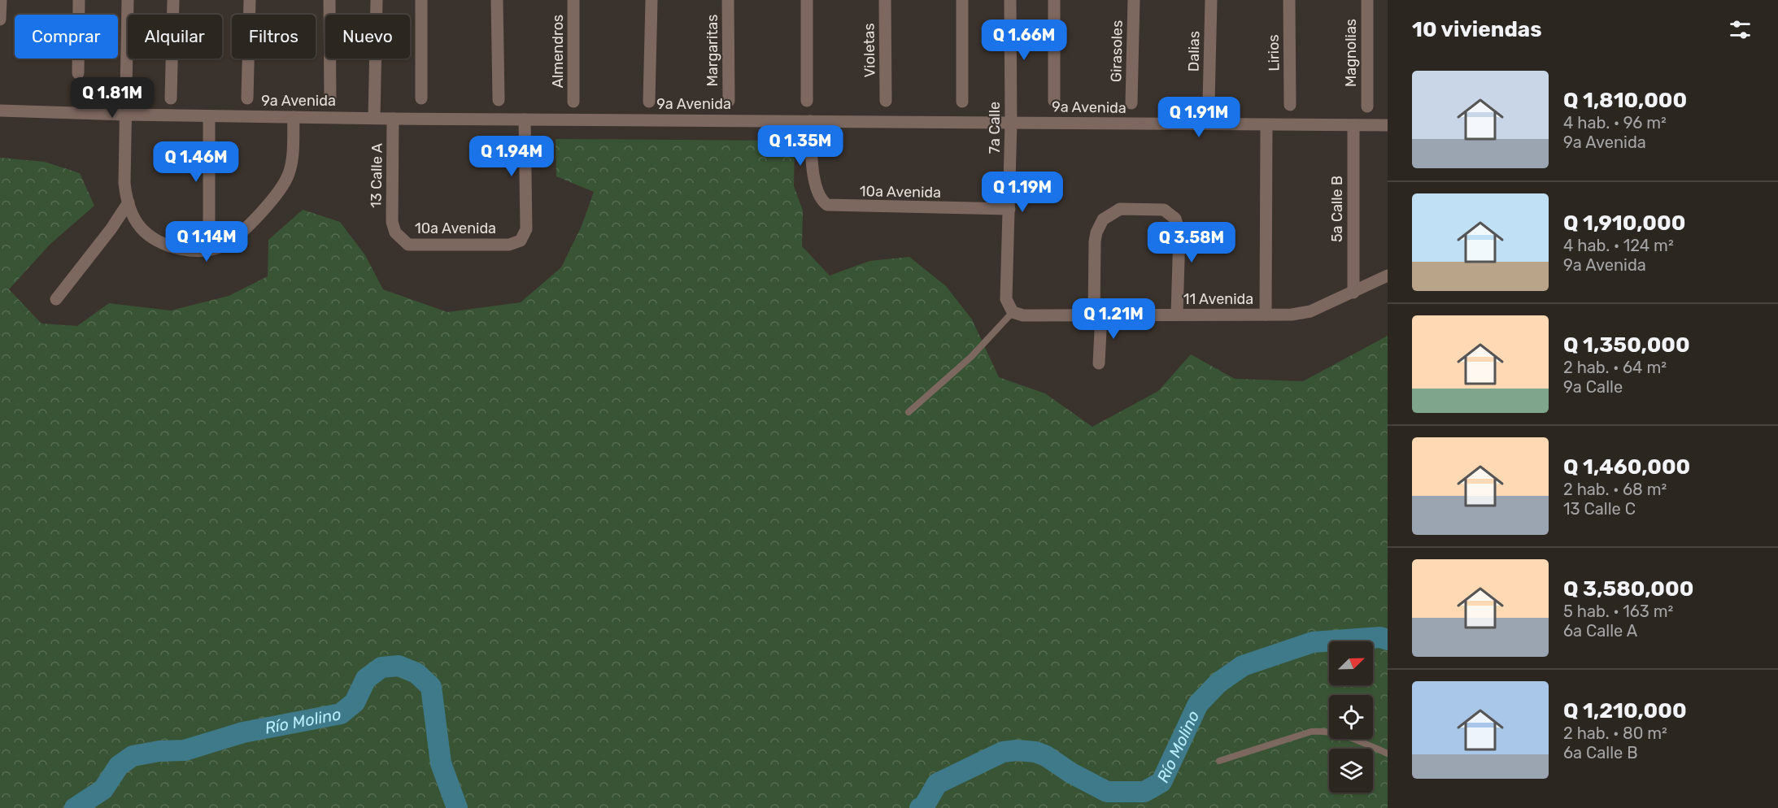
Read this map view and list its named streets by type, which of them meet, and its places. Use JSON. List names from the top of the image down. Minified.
{"streets":{"street":["Margaritas","Violetas","Almendros","Girasoles","Dalias","Lirios","Magnolias","9a Avenida","7a Calle","13 Calle A","10a Avenida","5a Calle B","11 Avenida"]},"crossings":[["9a Avenida","7a Calle"],["9a Avenida","13 Calle A"],["9a Avenida","10a Avenida"],["9a Avenida","5a Calle B"],["7a Calle","10a Avenida"],["7a Calle","11 Avenida"],["13 Calle A","10a Avenida"],["5a Calle B","11 Avenida"]],"water":["Río Molino"],"north":"top right","page":{"heading":"10 viviendas","chip":["Comprar","Alquilar","Filtros","Nuevo"],"price":["Q 1.66M","Q 1.81M","Q 1.91M","Q 1.35M","Q 1.94M","Q 1.46M","Q 1.19M","Q 1.14M","Q 3.58M","Q 1.21M"],"list":[{"name":"Q 1,810,000","note":"4 hab. · 96 m² · 9a Avenida"},{"name":"Q 1,910,000","note":"4 hab. · 124 m² · 9a Avenida"},{"name":"Q 1,350,000","note":"2 hab. · 64 m² · 9a Calle"},{"name":"Q 1,460,000","note":"2 hab. · 68 m² · 13 Calle C"},{"name":"Q 3,580,000","note":"5 hab. · 163 m² · 6a Calle A"},{"name":"Q 1,210,000","note":"2 hab. · 80 m² · 6a Calle B"}]}}
